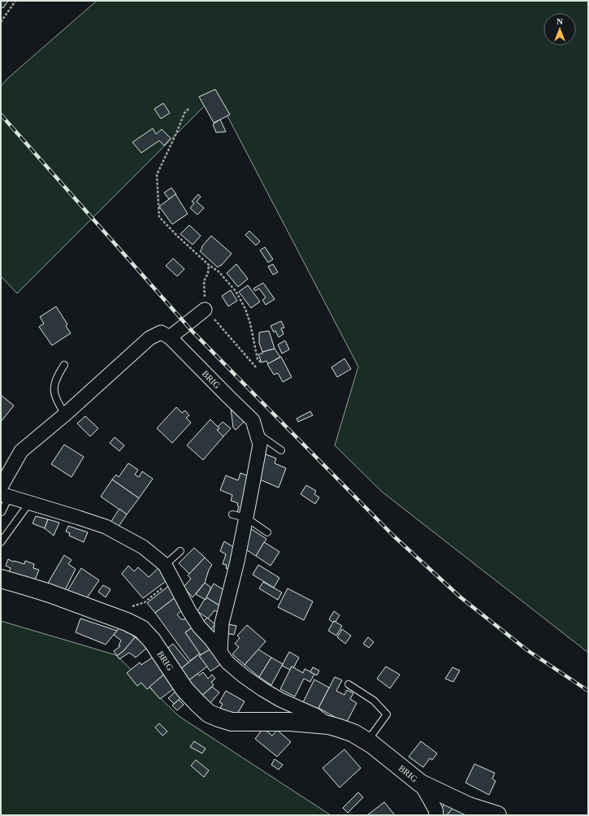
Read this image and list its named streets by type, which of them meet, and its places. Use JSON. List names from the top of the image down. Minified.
{"streets":{"street":["BRIG"]},"north":"top"}
